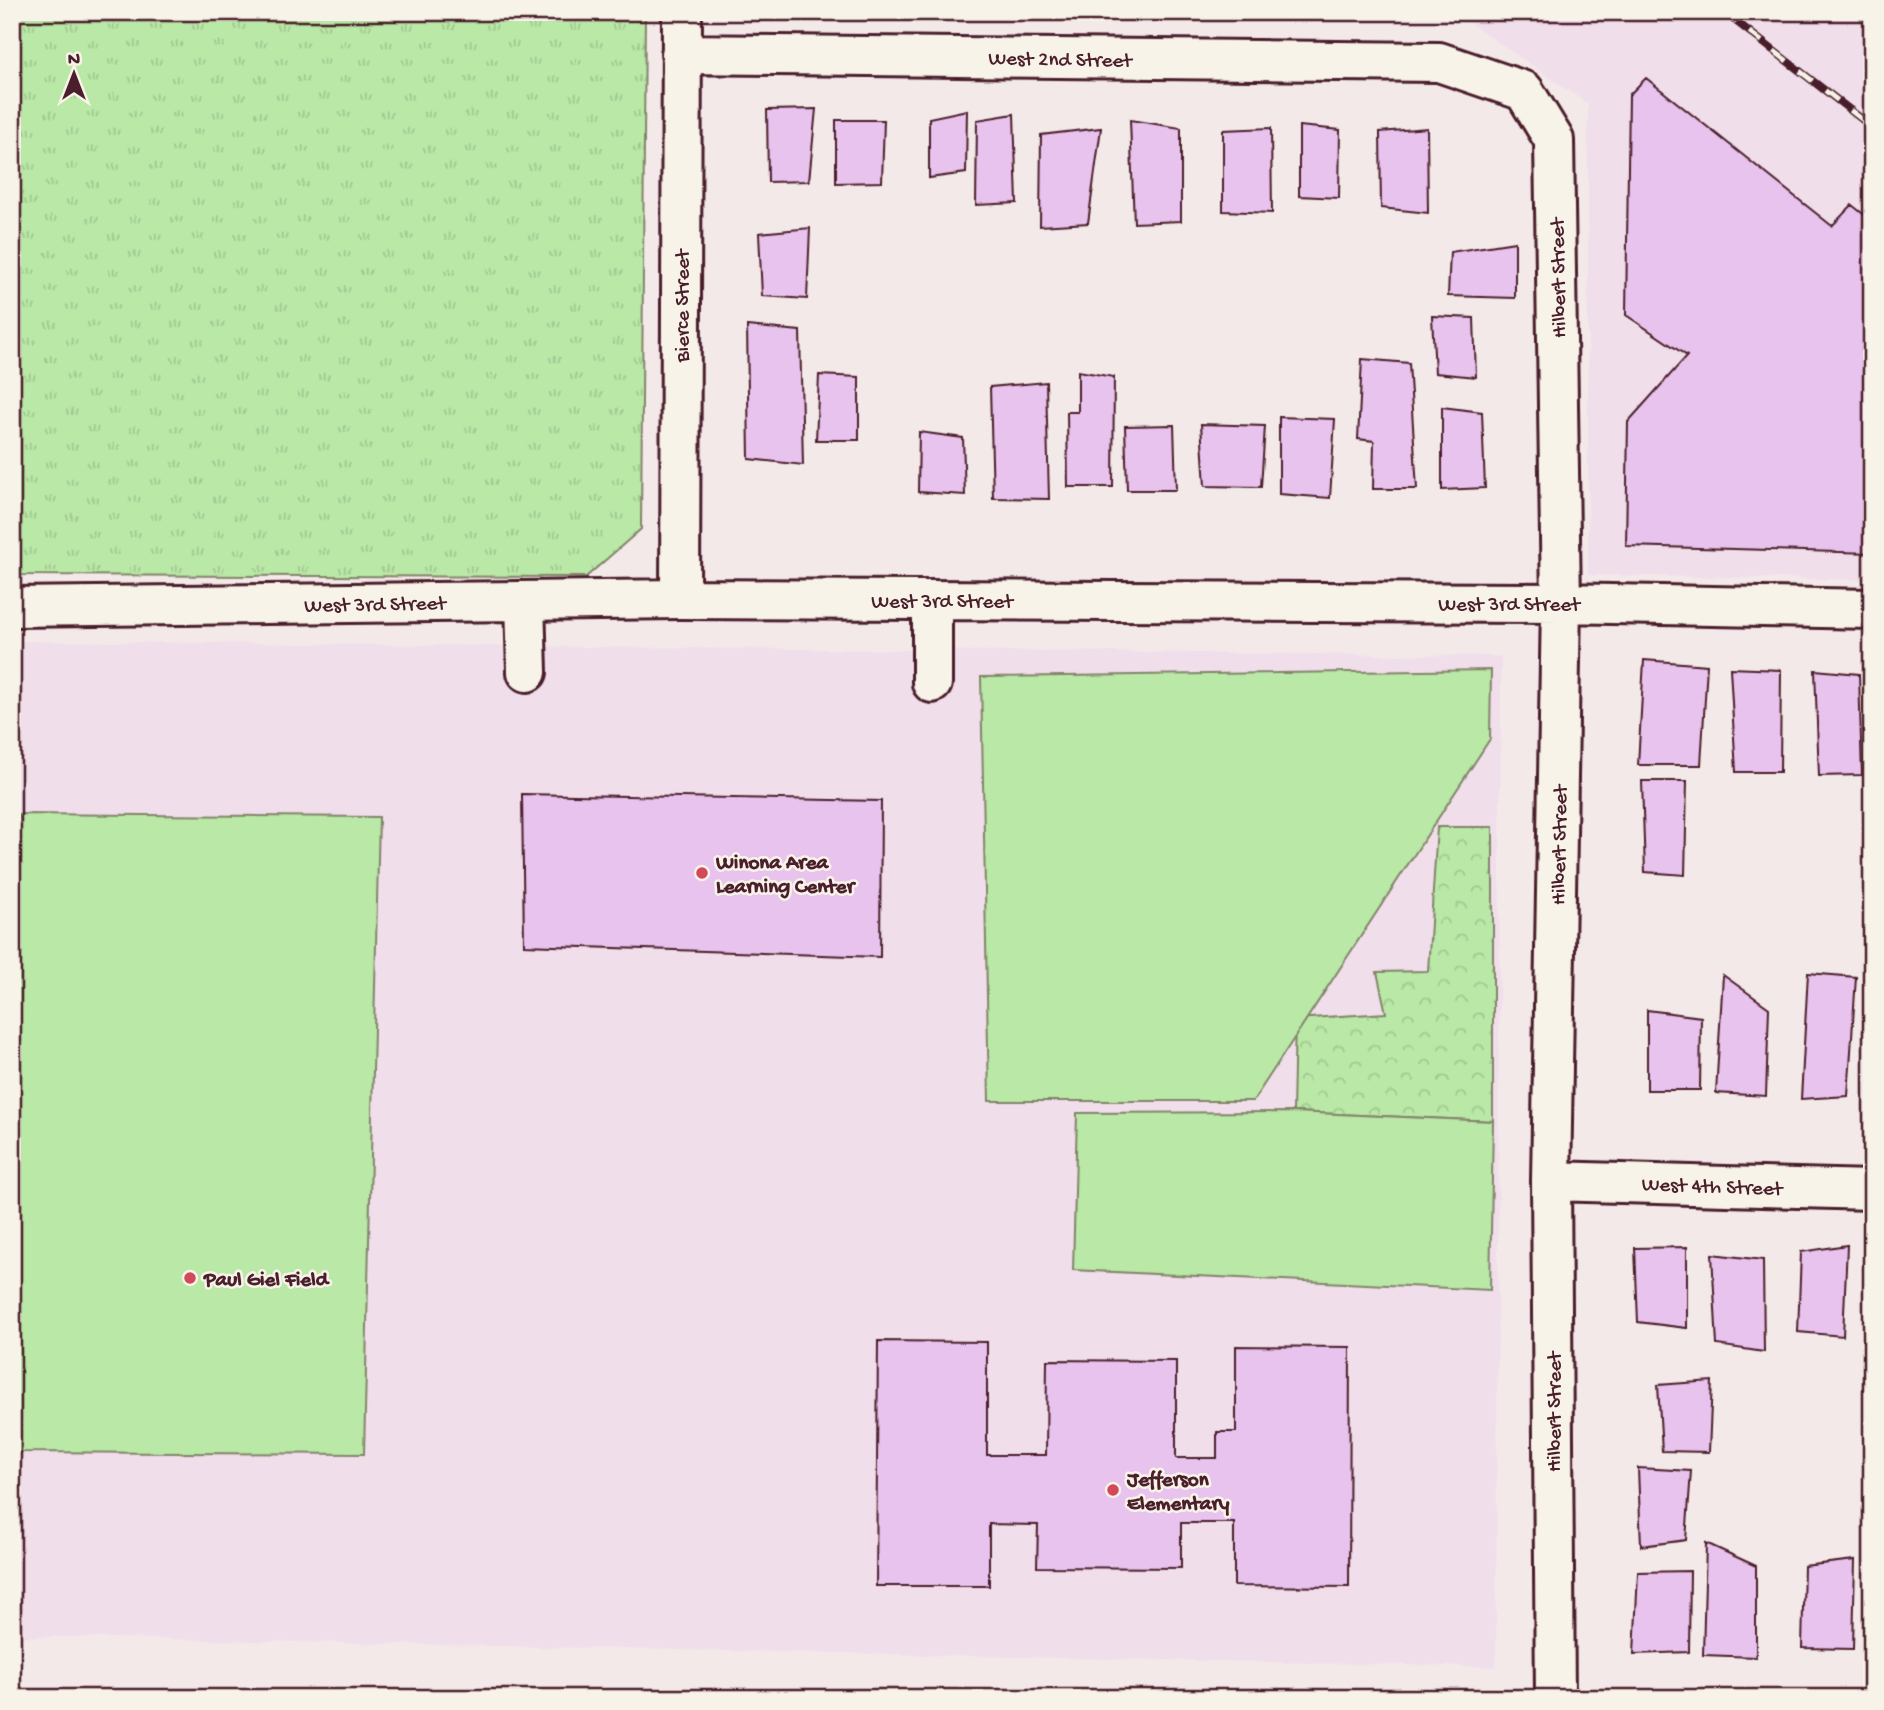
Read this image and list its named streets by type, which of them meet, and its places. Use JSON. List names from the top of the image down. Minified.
{"streets":{"street":["West 2nd Street","Hilbert Street","Bierce Street","West 3rd Street","West 4th Street"]},"crossings":[["West 2nd Street","Hilbert Street"],["West 2nd Street","Bierce Street"],["Hilbert Street","West 3rd Street"],["Hilbert Street","West 4th Street"],["Bierce Street","West 3rd Street"]],"places":["Winona Area Learning Center","Paul Giel Field","Jefferson Elementary"],"north":"top"}
